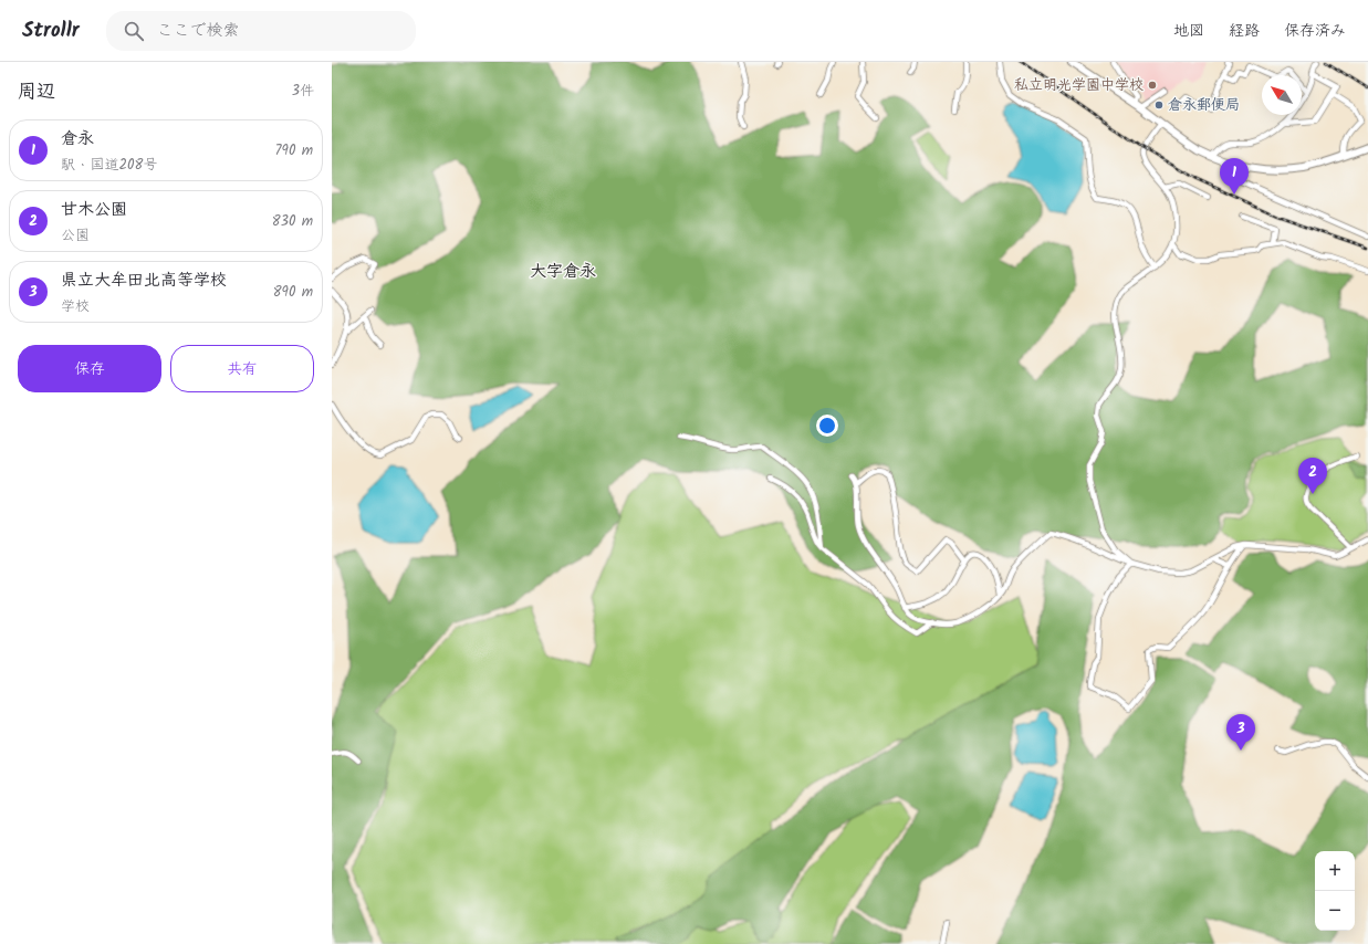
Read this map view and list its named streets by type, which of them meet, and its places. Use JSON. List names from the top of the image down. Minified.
{"districts":["大字倉永"],"places":["私立明光学園中学校","倉永郵便局"],"north":"top left","page":{"header":"Strollr","search":"ここで検索","nav":["地図","経路","保存済み"],"heading":["周辺","3件"],"list":[{"mark":"1","name":"倉永","note":"駅 · 国道208号","value":"790 m"},{"mark":"2","name":"甘木公園","note":"公園","value":"830 m"},{"mark":"3","name":"県立大牟田北高等学校","note":"学校","value":"890 m"}],"pins":["1","2","3"],"buttons":["保存","共有"],"map_buttons":["+","−"]}}
